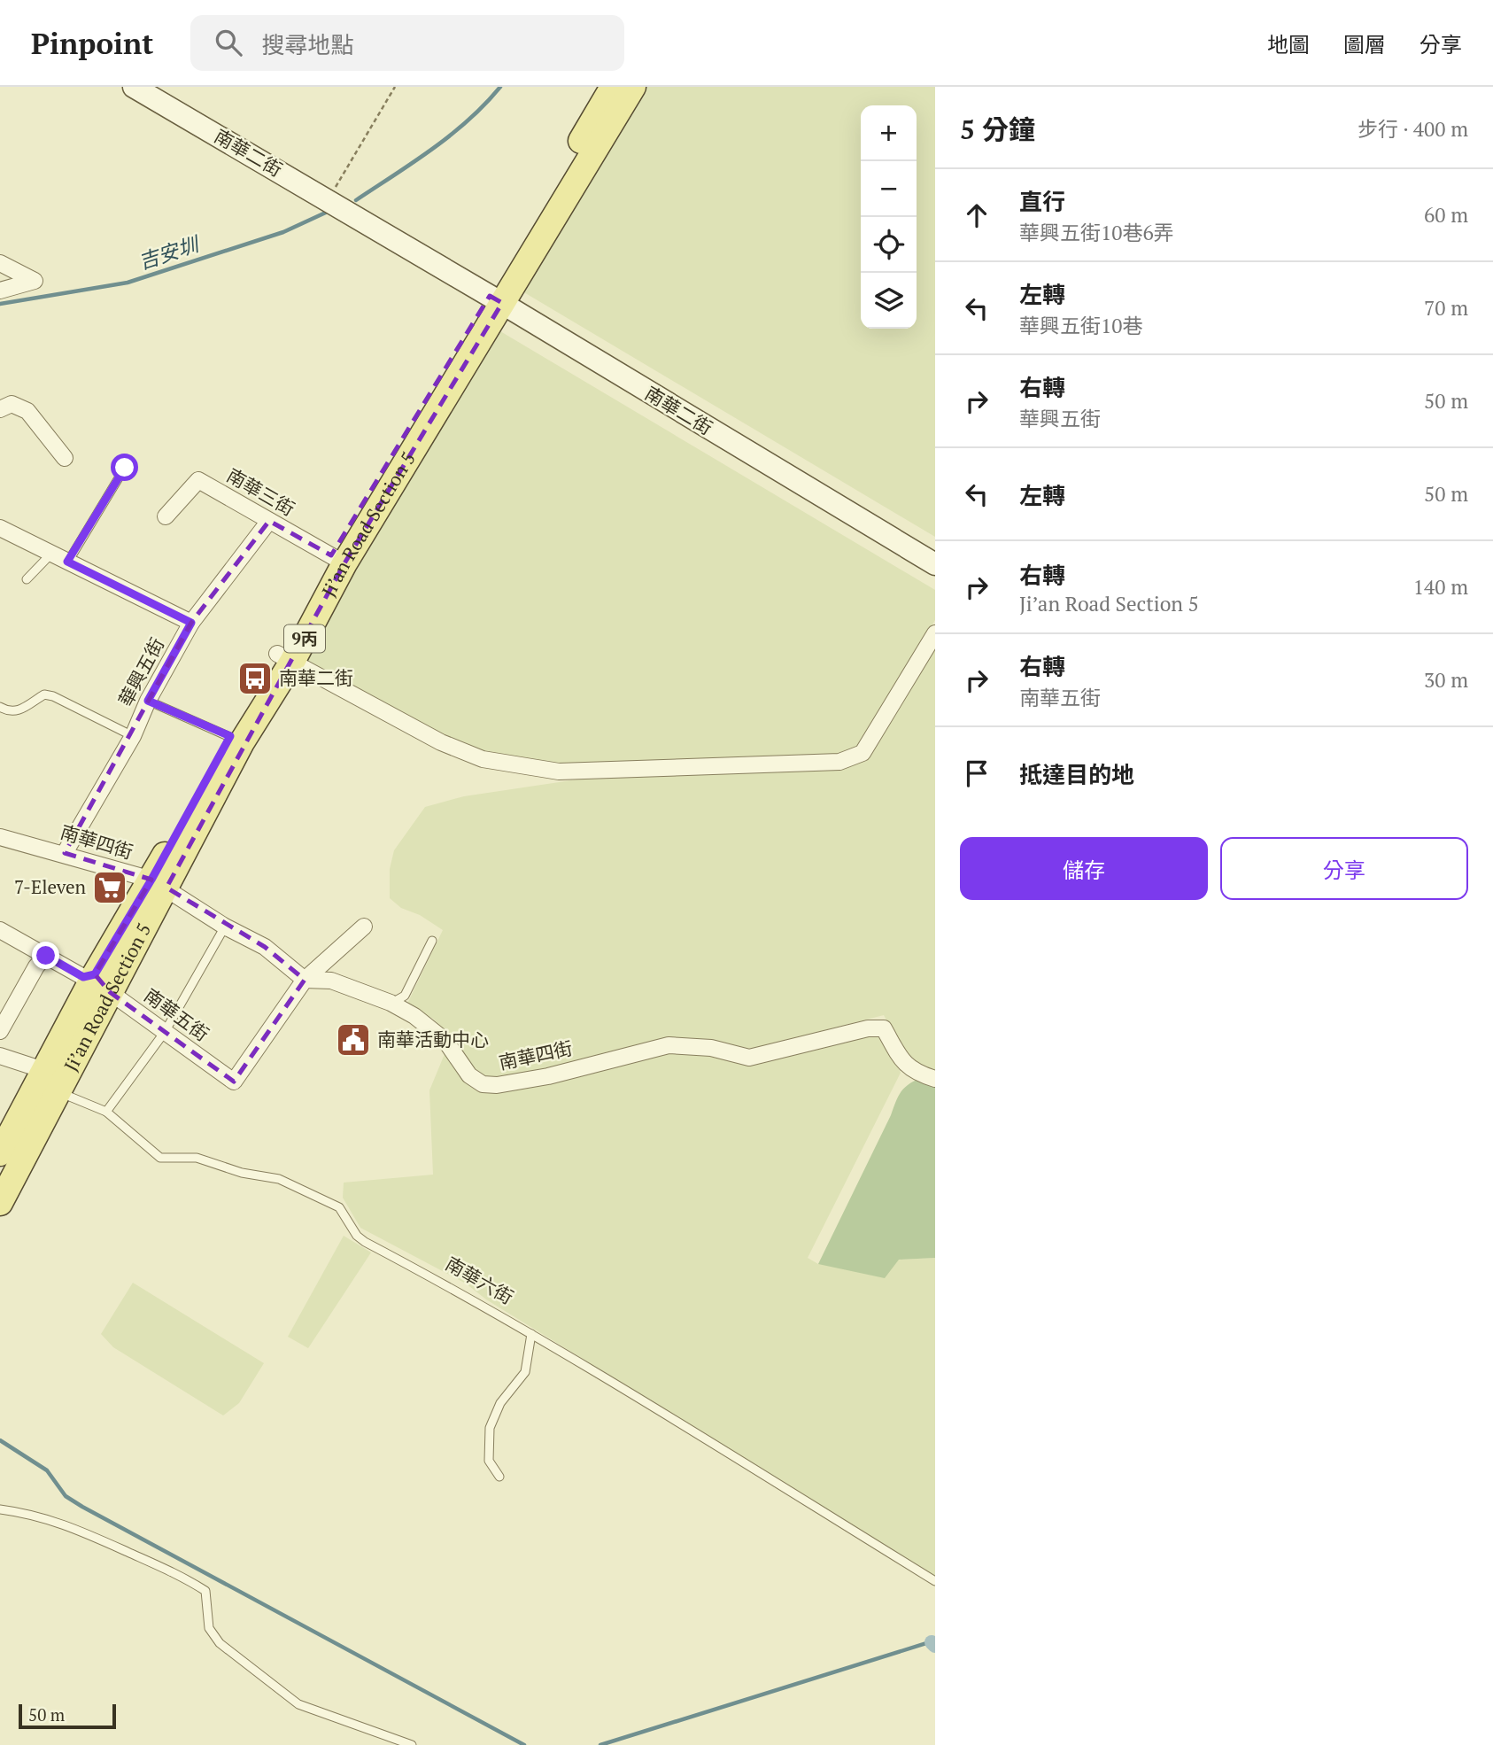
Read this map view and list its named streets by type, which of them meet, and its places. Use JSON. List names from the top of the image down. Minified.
{"streets":{"main road":["Ji’an Road Section 5","9丙"],"street":["南華二街","南華三街","華興五街","南華四街","南華五街","南華六街"]},"crossings":[["南華二街","Ji’an Road Section 5"],["南華三街","Ji’an Road Section 5"],["南華三街","華興五街"],["Ji’an Road Section 5","南華四街"],["Ji’an Road Section 5","南華五街"],["Ji’an Road Section 5","南華六街"],["華興五街","南華四街"],["南華四街","南華五街"]],"water":["吉安圳"],"places":{"bus stop":["南華二街"],"supermarket":["7-Eleven"],"public building":["南華活動中心"]},"scale_bar":"50 m","page":{"header":"Pinpoint","search":"搜尋地點","nav":["地圖","圖層","分享"],"heading":["5 分鐘","步行 · 400 m"],"map_buttons":["+","−"],"list":[["直行","華興五街10巷6弄","60 m"],["左轉","華興五街10巷","70 m"],["右轉","華興五街","50 m"],["左轉","50 m"],["右轉","Ji’an Road Section 5","140 m"],["右轉","南華五街","30 m"],"抵達目的地"],"buttons":["儲存","分享"],"scale":"50 m"}}
